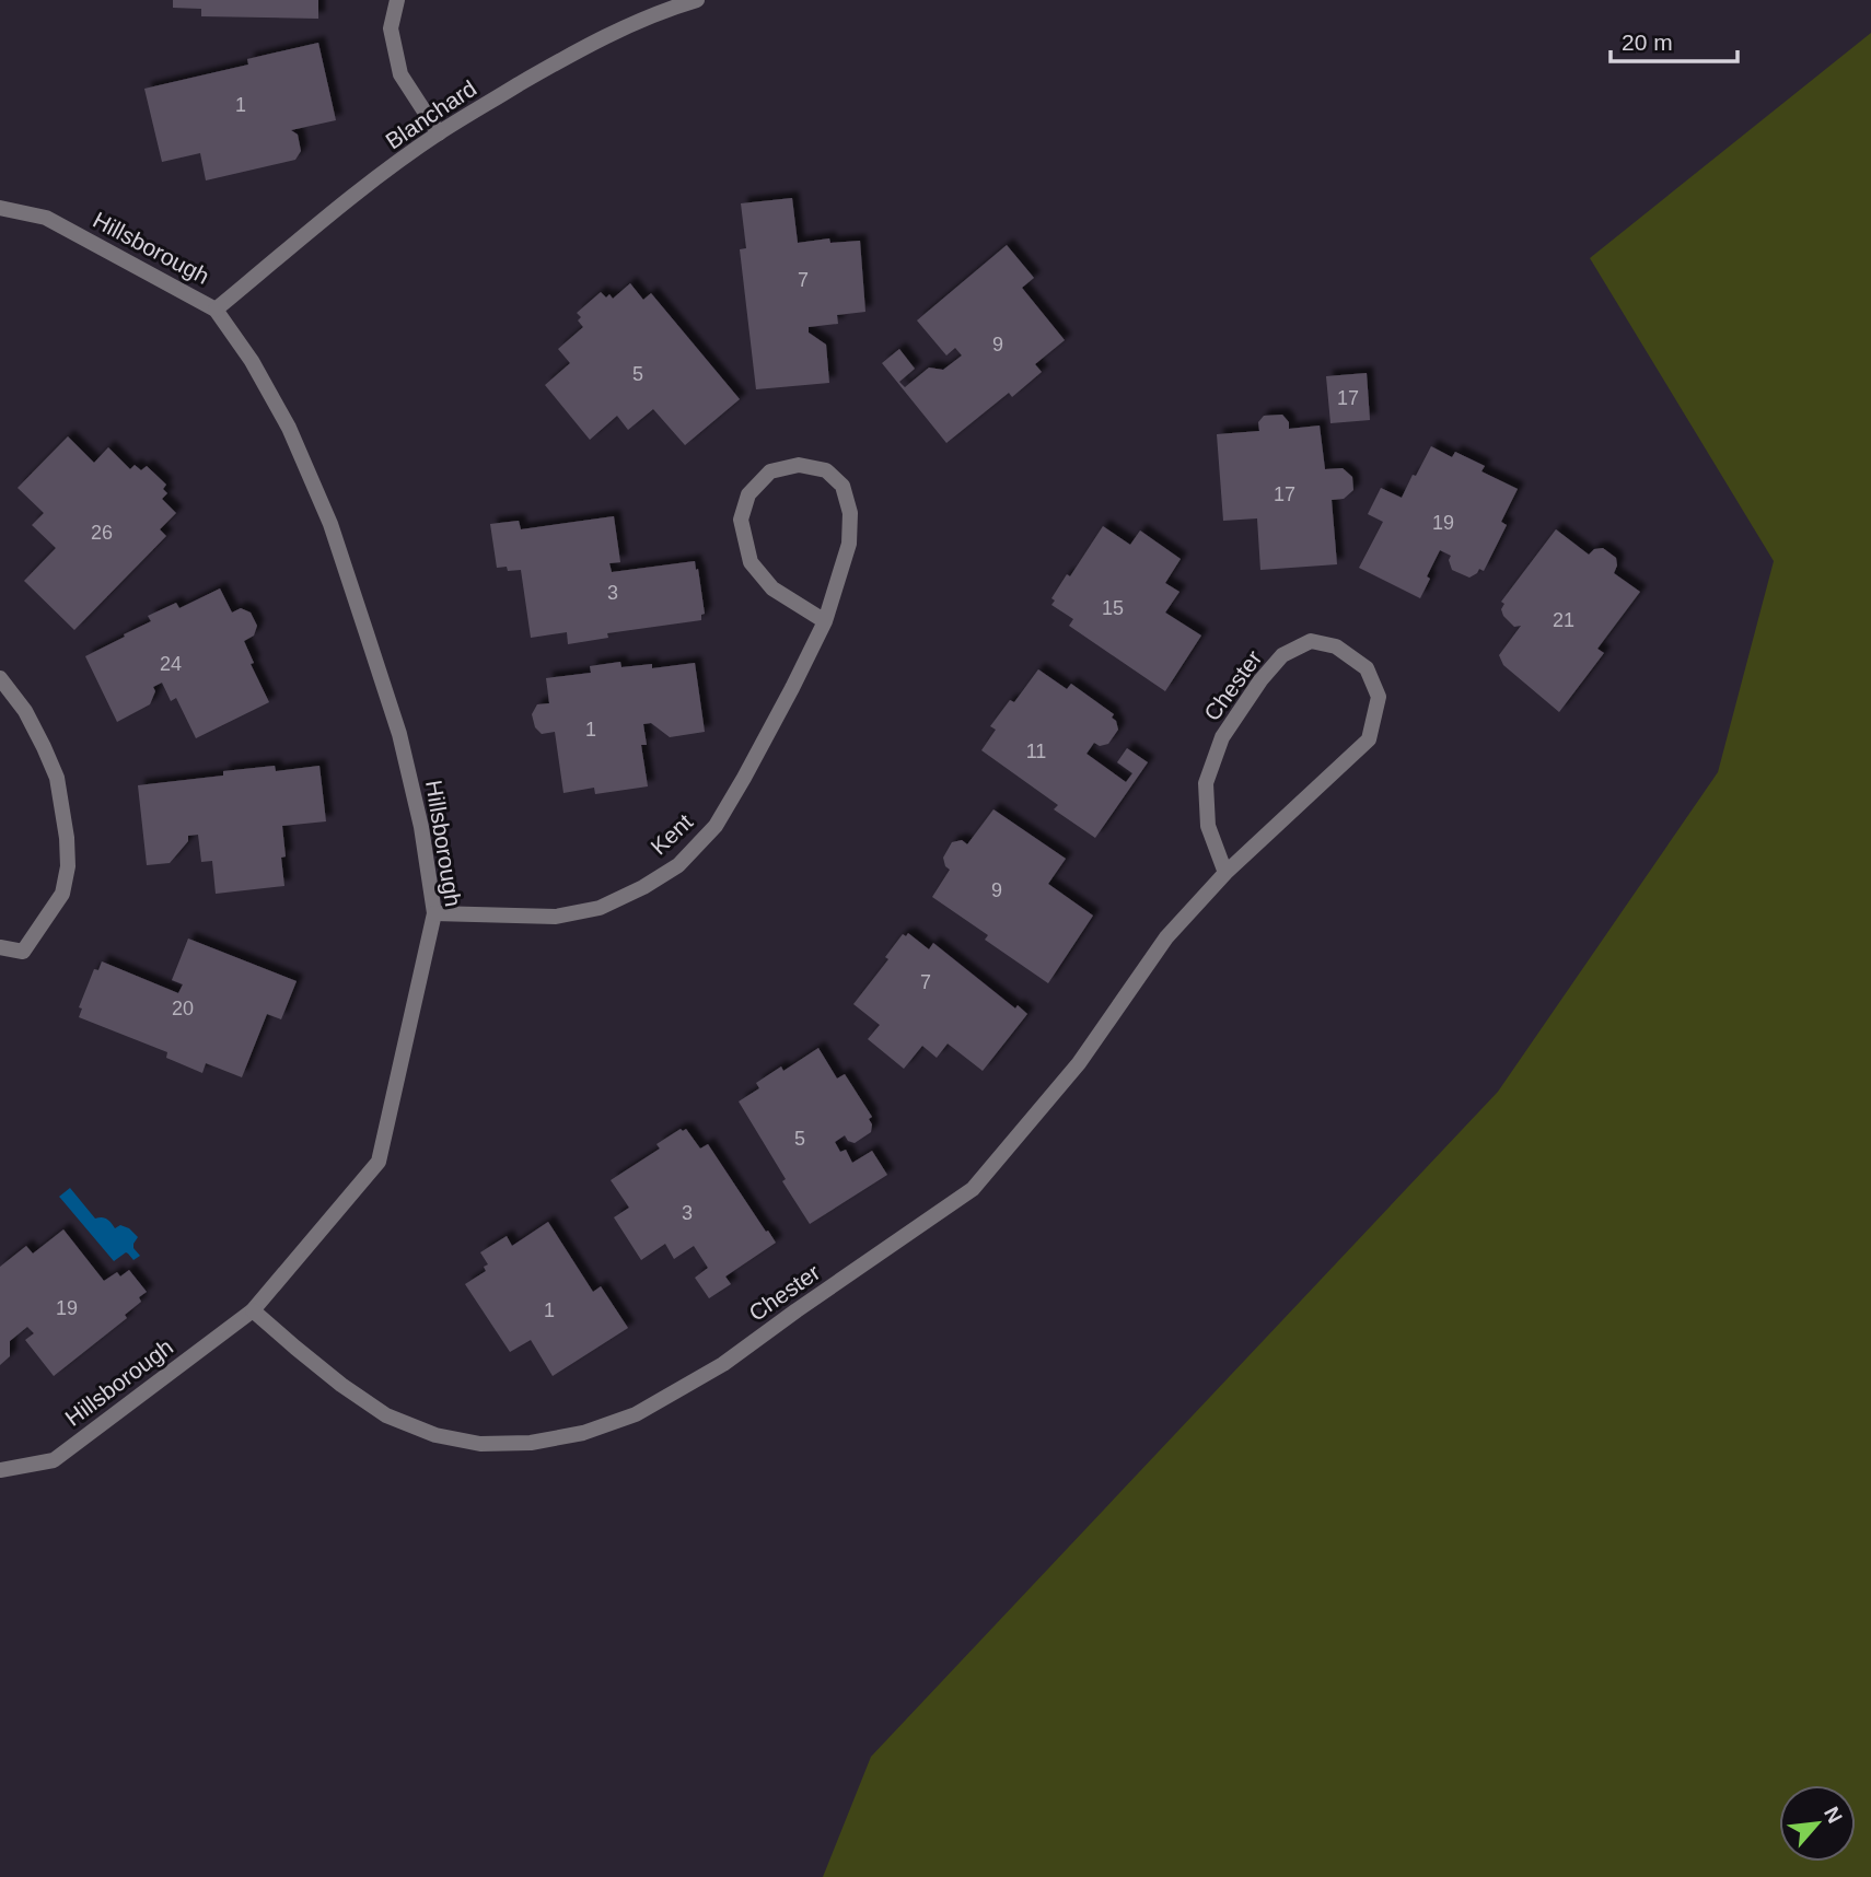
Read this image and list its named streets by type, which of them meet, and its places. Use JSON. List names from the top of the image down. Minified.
{"streets":{"street":["Blanchard","Hillsborough","Chester","Kent"]},"crossings":[["Blanchard","Hillsborough"],["Hillsborough","Chester"],["Hillsborough","Kent"]],"house_numbers":["1","7","9","5","17","17","19","26","3","15","21","24","1","11","9","7","20","5","3","19","1"],"scale_bar":"20 m","north":"top right"}
